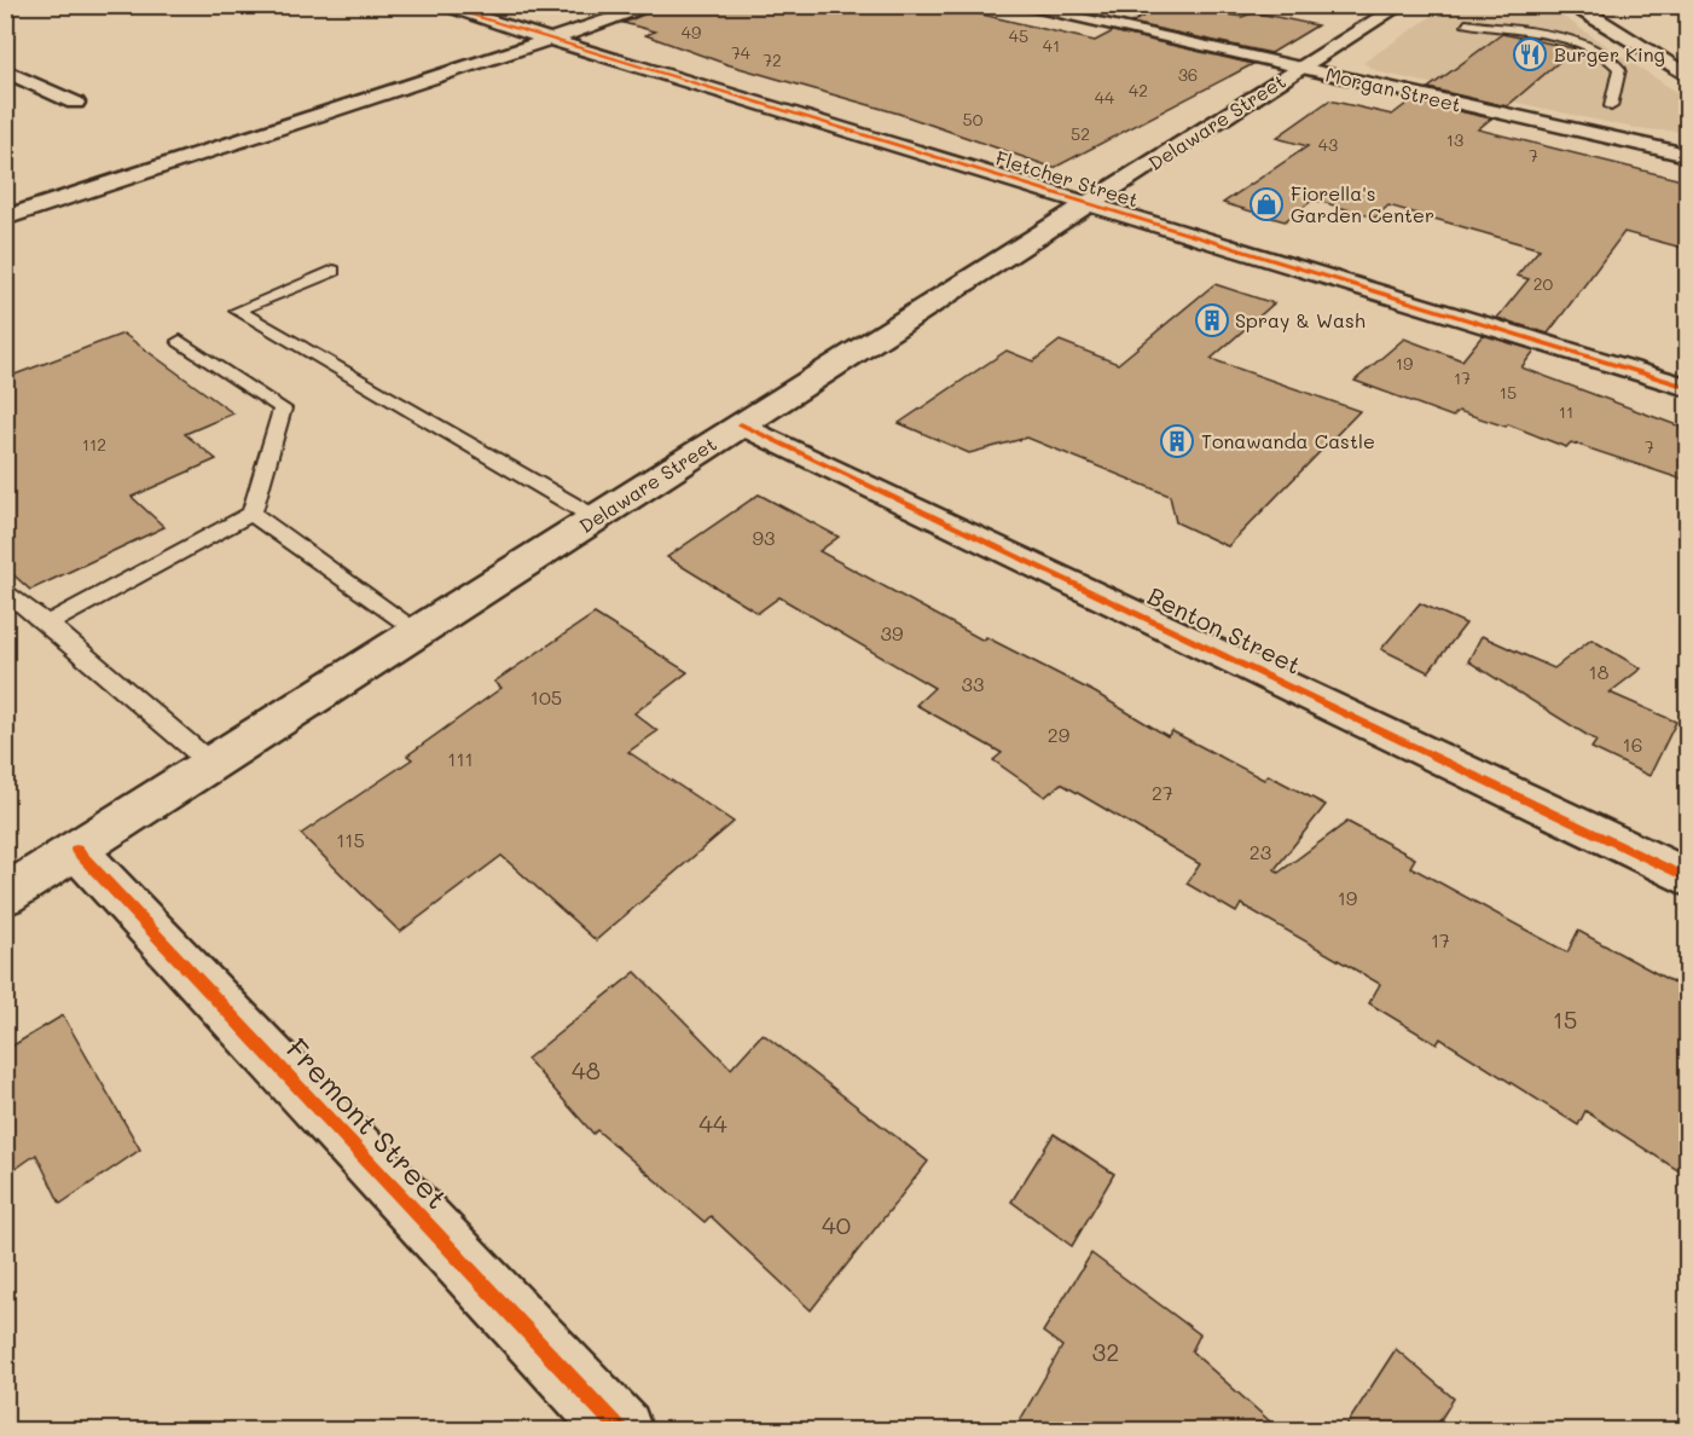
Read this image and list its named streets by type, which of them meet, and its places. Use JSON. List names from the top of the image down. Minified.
{"streets":{"street":["Morgan Street","Delaware Street","Fletcher Street","Benton Street","Fremont Street"]},"crossings":[["Morgan Street","Delaware Street"],["Delaware Street","Fletcher Street"],["Delaware Street","Benton Street"],["Delaware Street","Fremont Street"]],"places":{"restaurant":["Burger King"],"shop":["Fiorella's Garden Center"],"building":["Spray & Wash","Tonawanda Castle"]},"house_numbers":["49","45","41","74","72","36","42","44","50","52","13","43","7","20","19","17","15","11","112","7","93","39","18","33","105","29","16","111","27","115","23","19","17","15","48","44","40","32"]}
